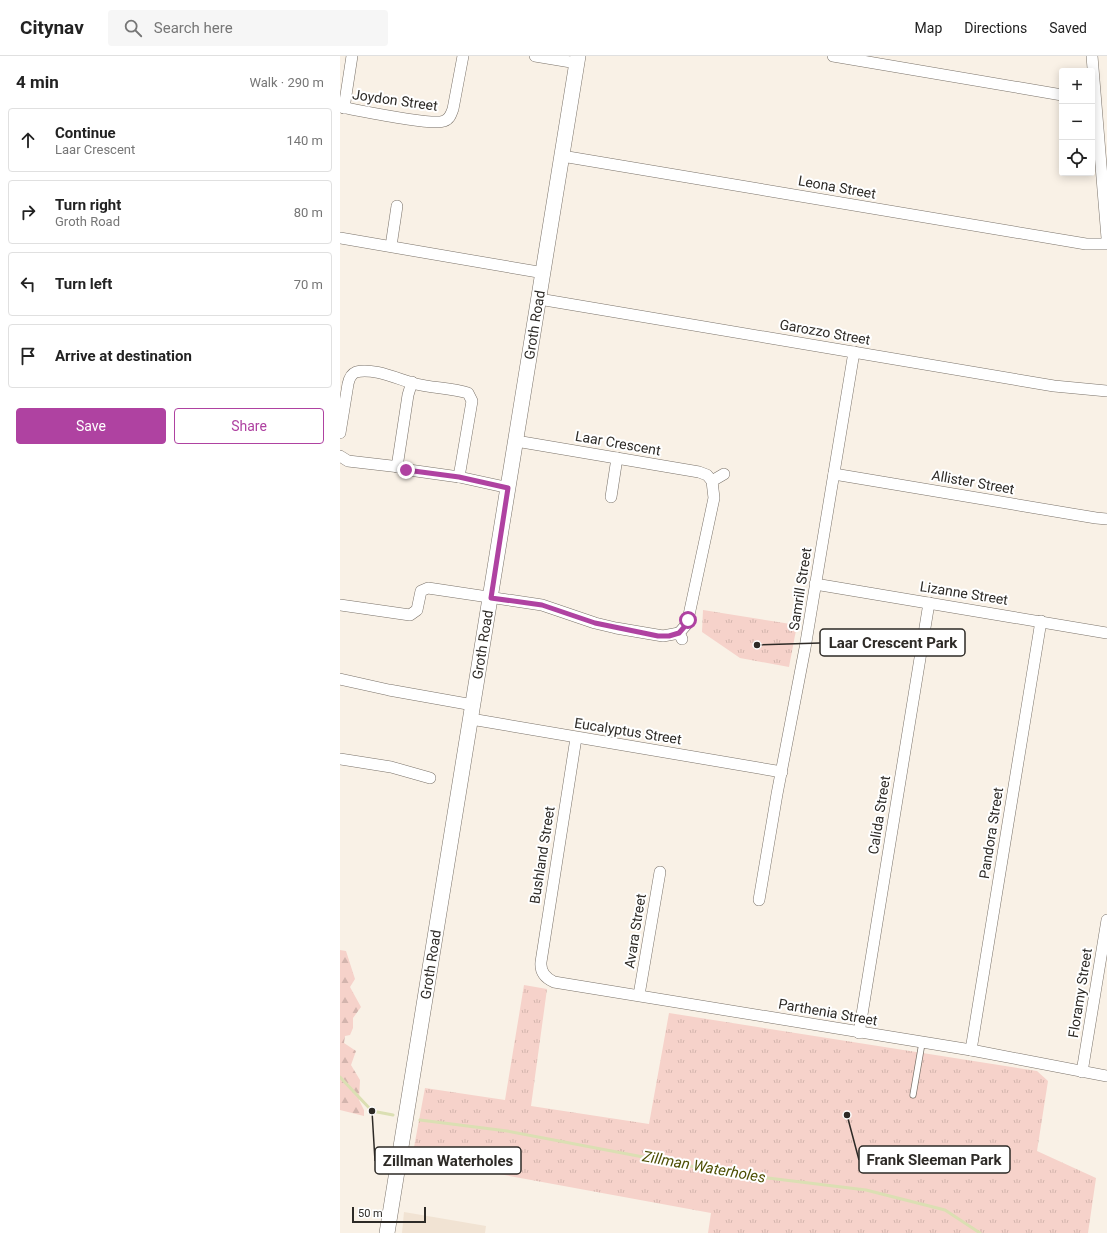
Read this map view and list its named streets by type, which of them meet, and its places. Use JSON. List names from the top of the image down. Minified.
{"streets":{"street":["Joydon Street","Leona Street","Groth Road","Garozzo Street","Laar Crescent","Allister Street","Samrill Street","Lizanne Street","Eucalyptus Street","Calida Street","Pandora Street","Bushland Street","Avara Street","Floramy Street","Parthenia Street"]},"crossings":[["Leona Street","Groth Road"],["Groth Road","Garozzo Street"],["Groth Road","Laar Crescent"],["Groth Road","Eucalyptus Street"],["Garozzo Street","Samrill Street"],["Allister Street","Samrill Street"],["Samrill Street","Lizanne Street"],["Samrill Street","Eucalyptus Street"],["Lizanne Street","Calida Street"],["Lizanne Street","Pandora Street"],["Eucalyptus Street","Bushland Street"],["Calida Street","Parthenia Street"],["Pandora Street","Parthenia Street"],["Bushland Street","Parthenia Street"],["Avara Street","Parthenia Street"],["Floramy Street","Parthenia Street"]],"water":["Zillman Waterholes"],"places":["Laar Crescent Park","Zillman Waterholes","Frank Sleeman Park"],"scale_bar":"50 m","page":{"header":"Citynav","search":"Search here","nav":["Map","Directions","Saved"],"heading":["4 min","Walk · 290 m"],"map_buttons":["+","−"],"list":[["Continue","Laar Crescent","140 m"],["Turn right","Groth Road","80 m"],["Turn left","70 m"],"Arrive at destination"],"buttons":["Save","Share"],"scale":"50 m"}}
